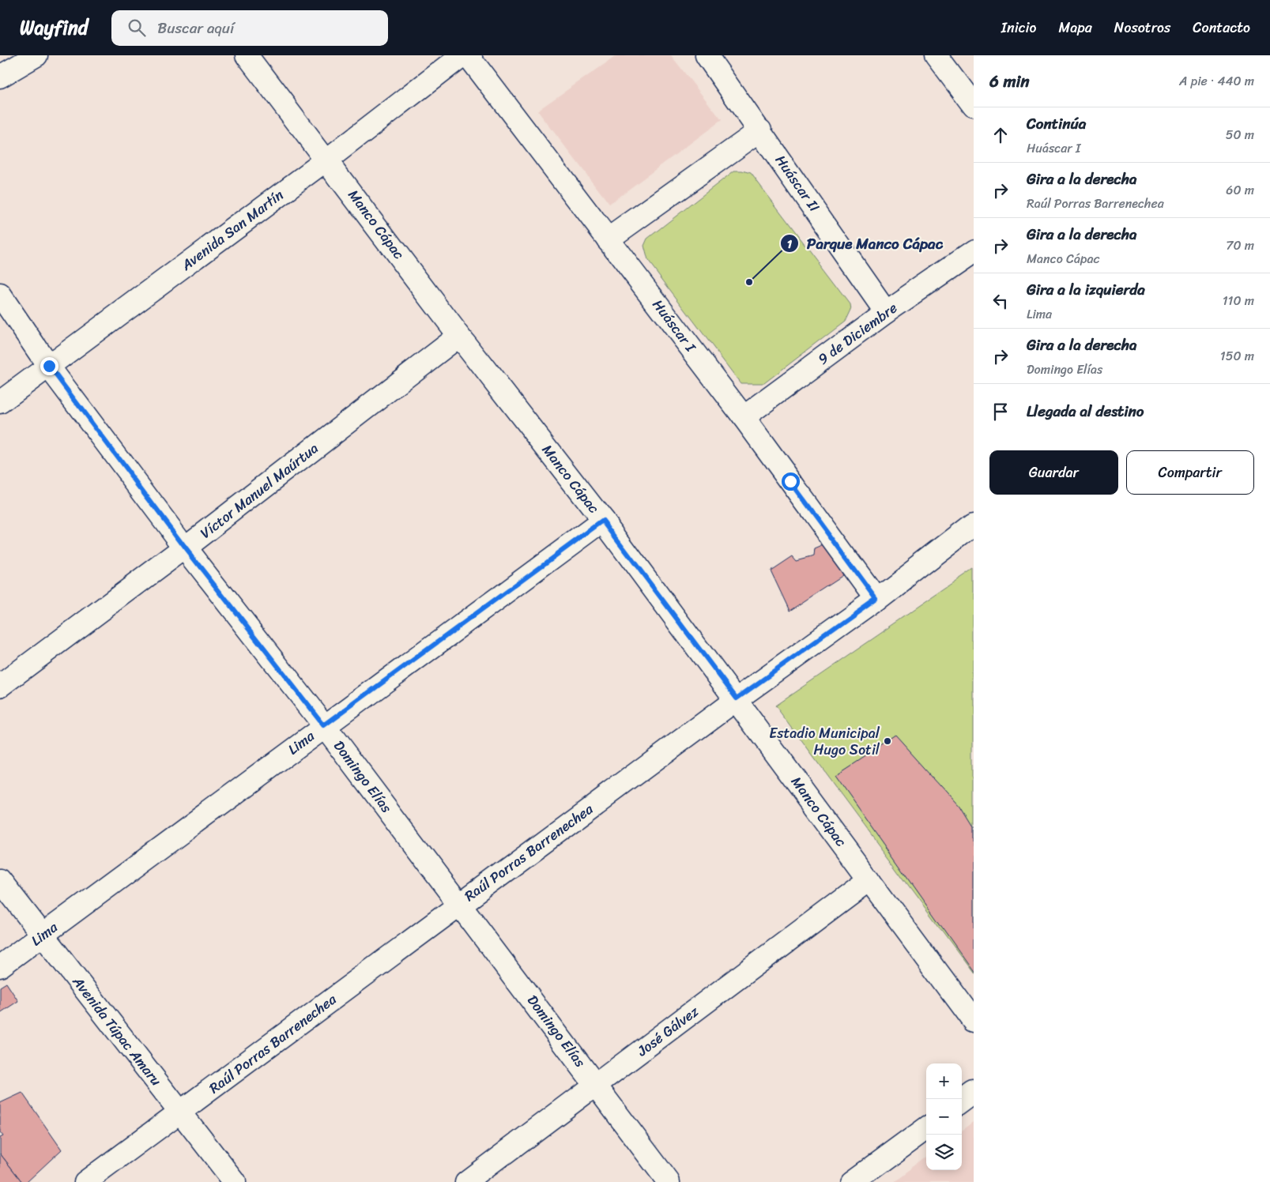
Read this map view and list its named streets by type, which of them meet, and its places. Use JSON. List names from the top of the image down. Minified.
{"streets":{"street":["Huáscar II","Manco Cápac","Avenida San Martín","Huáscar I","9 de Diciembre","Víctor Manuel Maúrtua","Lima","Domingo Elías","Raúl Porras Barrenechea","Avenida Túpac Amaru","José Gálvez"]},"crossings":[["Huáscar II","9 de Diciembre"],["Manco Cápac","Avenida San Martín"],["Manco Cápac","Víctor Manuel Maúrtua"],["Manco Cápac","Lima"],["Manco Cápac","Raúl Porras Barrenechea"],["Manco Cápac","José Gálvez"],["Avenida San Martín","Domingo Elías"],["Huáscar I","9 de Diciembre"],["Huáscar I","Raúl Porras Barrenechea"],["Víctor Manuel Maúrtua","Domingo Elías"],["Lima","Domingo Elías"],["Lima","Avenida Túpac Amaru"],["Domingo Elías","Raúl Porras Barrenechea"],["Domingo Elías","José Gálvez"],["Raúl Porras Barrenechea","Avenida Túpac Amaru"]],"places":["Parque Manco Cápac","Estadio Municipal Hugo Sotil"],"page":{"header":"Wayfind","search":"Buscar aquí","nav":["Inicio","Mapa","Nosotros","Contacto"],"heading":["6 min","A pie · 440 m"],"list":[["Continúa","Huáscar I","50 m"],["Gira a la derecha","Raúl Porras Barrenechea","60 m"],["Gira a la derecha","Manco Cápac","70 m"],["Gira a la izquierda","Lima","110 m"],["Gira a la derecha","Domingo Elías","150 m"],"Llegada al destino"],"buttons":["Guardar","Compartir"],"map_buttons":["+","−"]}}
